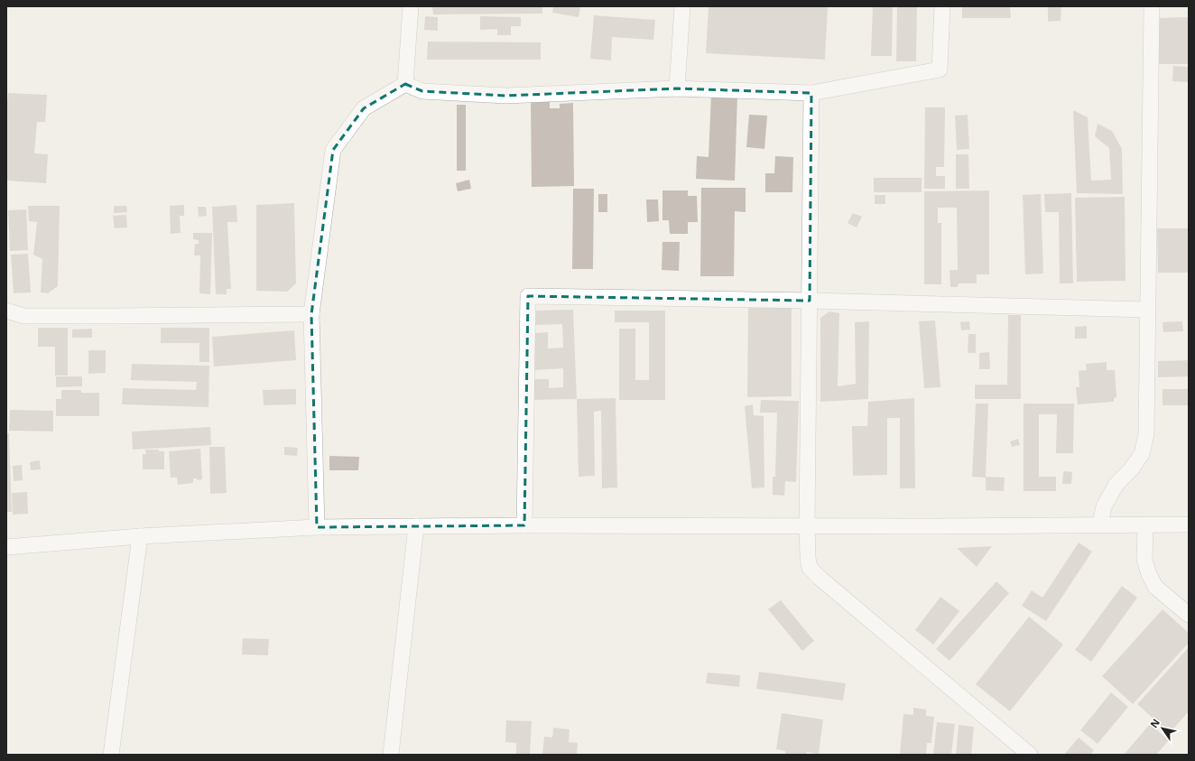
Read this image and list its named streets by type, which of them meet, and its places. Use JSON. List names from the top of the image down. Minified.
{"north":"top left"}
